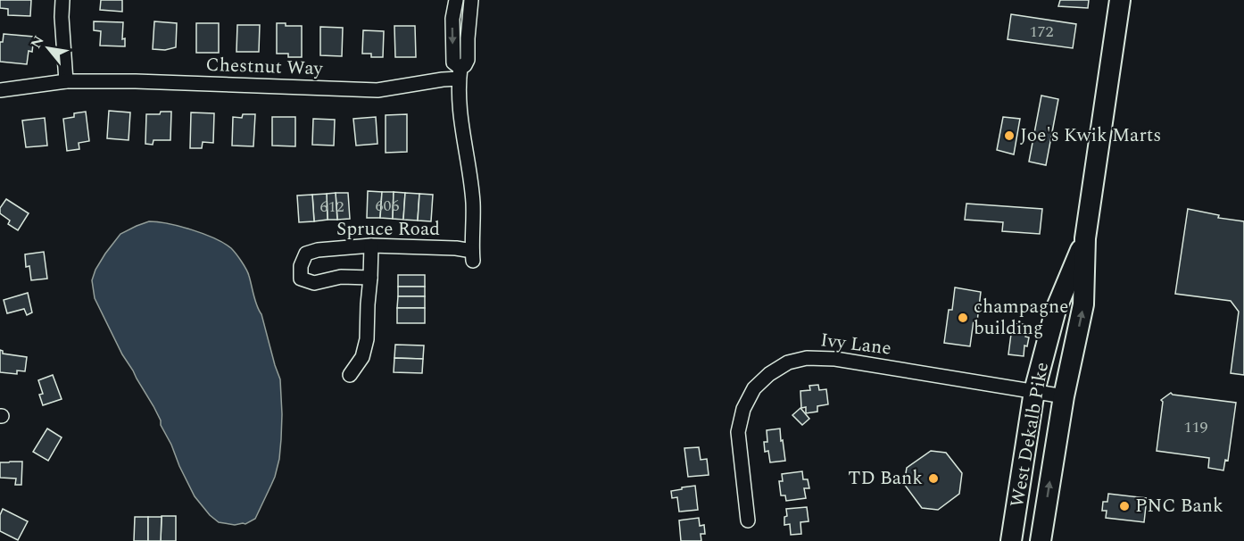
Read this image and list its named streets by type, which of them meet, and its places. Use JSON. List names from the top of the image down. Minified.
{"streets":{"highway":["West Dekalb Pike"],"street":["Chestnut Way","Spruce Road","Ivy Lane"]},"crossings":[["Chestnut Way","Spruce Road"],["Ivy Lane","West Dekalb Pike"]],"places":["Joe's Kwik Marts","champagne building","TD Bank","PNC Bank"],"house_numbers":["172","606","612","119"],"north":"top left"}
